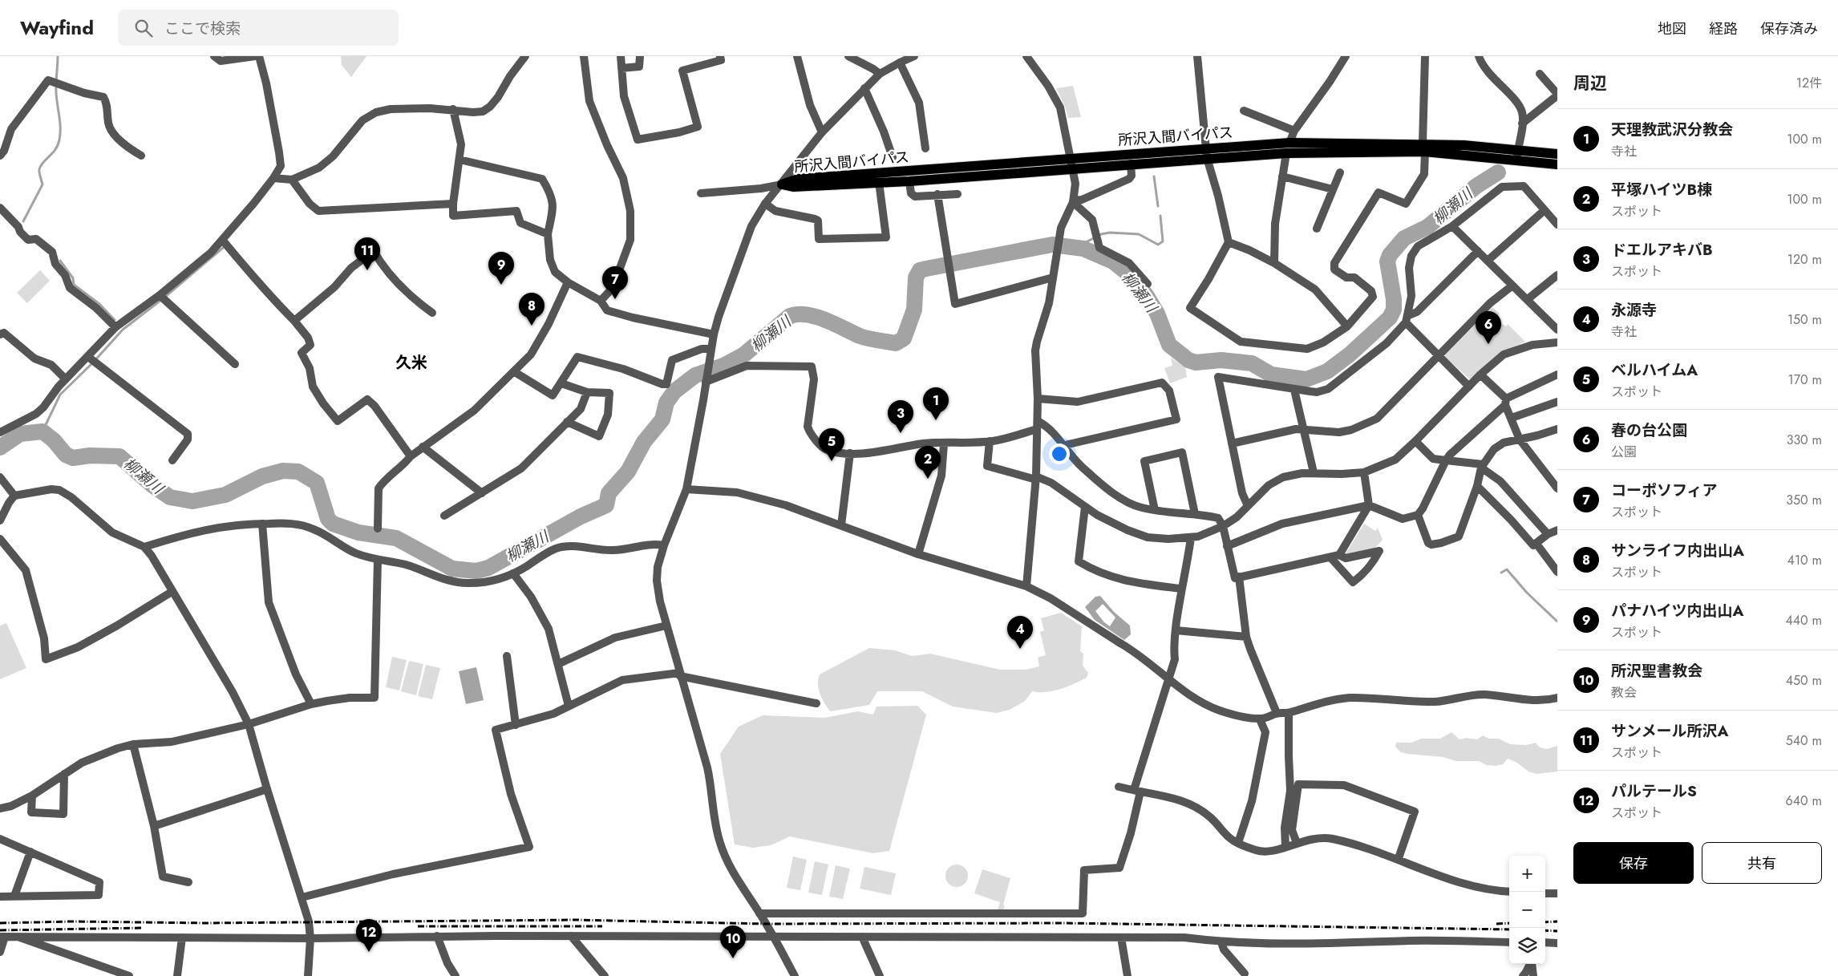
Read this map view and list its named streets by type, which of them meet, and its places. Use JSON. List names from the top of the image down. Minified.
{"streets":{"main road":["所沢入間バイパス"]},"districts":["久米"],"water":["柳瀬川"],"page":{"header":"Wayfind","search":"ここで検索","nav":["地図","経路","保存済み"],"heading":["周辺","12件"],"list":[{"mark":"1","name":"天理教武沢分教会","note":"寺社","value":"100 m"},{"mark":"2","name":"平塚ハイツB棟","note":"スポット","value":"100 m"},{"mark":"3","name":"ドエルアキバB","note":"スポット","value":"120 m"},{"mark":"4","name":"永源寺","note":"寺社","value":"150 m"},{"mark":"5","name":"ベルハイムA","note":"スポット","value":"170 m"},{"mark":"6","name":"春の台公園","note":"公園","value":"330 m"},{"mark":"7","name":"コーポソフィア","note":"スポット","value":"350 m"},{"mark":"8","name":"サンライフ内出山A","note":"スポット","value":"410 m"},{"mark":"9","name":"パナハイツ内出山A","note":"スポット","value":"440 m"},{"mark":"10","name":"所沢聖書教会","note":"教会","value":"450 m"},{"mark":"11","name":"サンメール所沢A","note":"スポット","value":"540 m"},{"mark":"12","name":"パルテールS","note":"スポット","value":"640 m"}],"pins":["11","9","7","8","6","1","3","5","2","4","12","10"],"buttons":["保存","共有"],"map_buttons":["+","−"]}}
